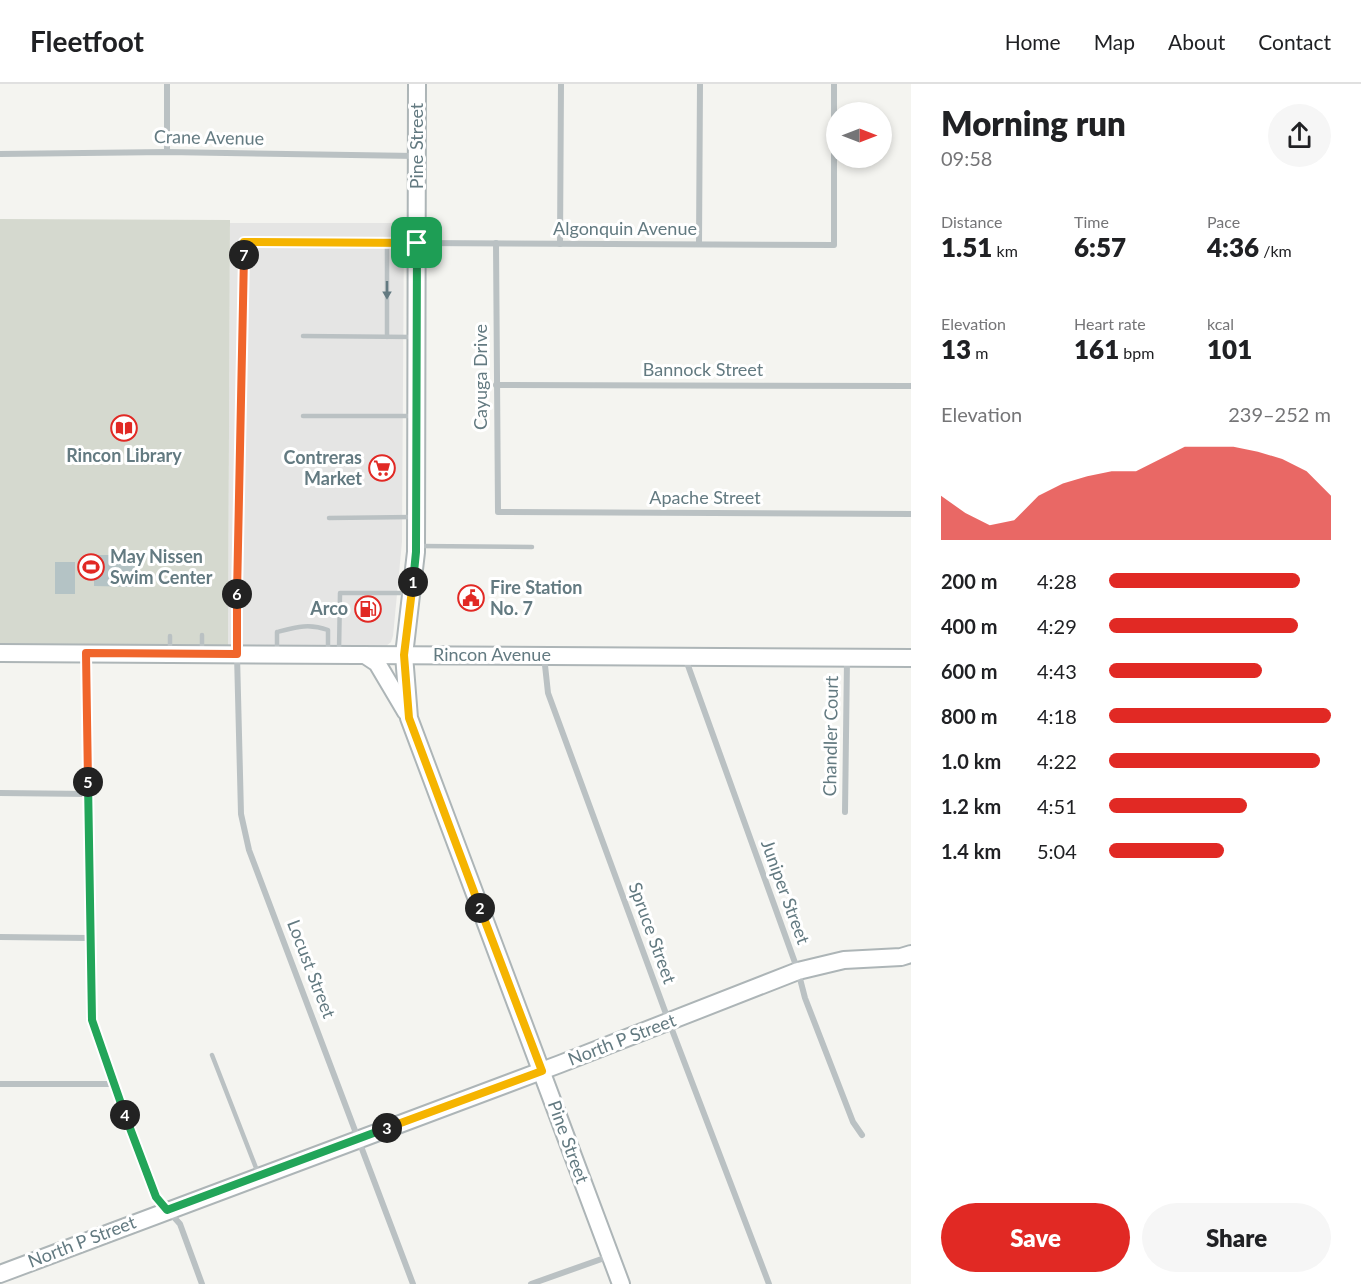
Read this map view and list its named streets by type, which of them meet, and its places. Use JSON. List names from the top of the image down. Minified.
{"streets":{"street":["Crane Avenue","Pine Street","Algonquin Avenue","Bannock Street","Cayuga Drive","Apache Street","Rincon Avenue","Chandler Court","Juniper Street","Spruce Street","Locust Street","North P Street"]},"crossings":[["Crane Avenue","Pine Street"],["Pine Street","Algonquin Avenue"],["Pine Street","Rincon Avenue"],["Pine Street","North P Street"],["Algonquin Avenue","Cayuga Drive"],["Bannock Street","Cayuga Drive"],["Cayuga Drive","Apache Street"],["Rincon Avenue","Chandler Court"],["Rincon Avenue","Juniper Street"],["Rincon Avenue","Spruce Street"],["Rincon Avenue","Locust Street"],["Juniper Street","North P Street"],["Spruce Street","North P Street"],["Locust Street","North P Street"]],"places":{"library":["Rincon Library"],"supermarket":["Contreras Market"],"sports":["May Nissen Swim Center"],"public building":["Fire Station No. 7"],"fuel station":["Arco"]},"north":"right","page":{"header":"Fleetfoot","nav":["Home","Map","About","Contact"],"heading":["Morning run","09:58"],"stats":[["Distance","1.51 km"],["Time","6:57"],["Pace","4:36 /km"],["Elevation","13 m"],["Heart rate","161 bpm"],["kcal","101"]],"pins":["7","1","6","5","2","4","3"],"chart":["Elevation","239–252 m"],"list":[{"name":"200 m","note":"4:28"},{"name":"400 m","note":"4:29"},{"name":"600 m","note":"4:43"},{"name":"800 m","note":"4:18"},{"name":"1.0 km","note":"4:22"},{"name":"1.2 km","note":"4:51"},{"name":"1.4 km","note":"5:04"}],"buttons":["Save","Share"]}}
